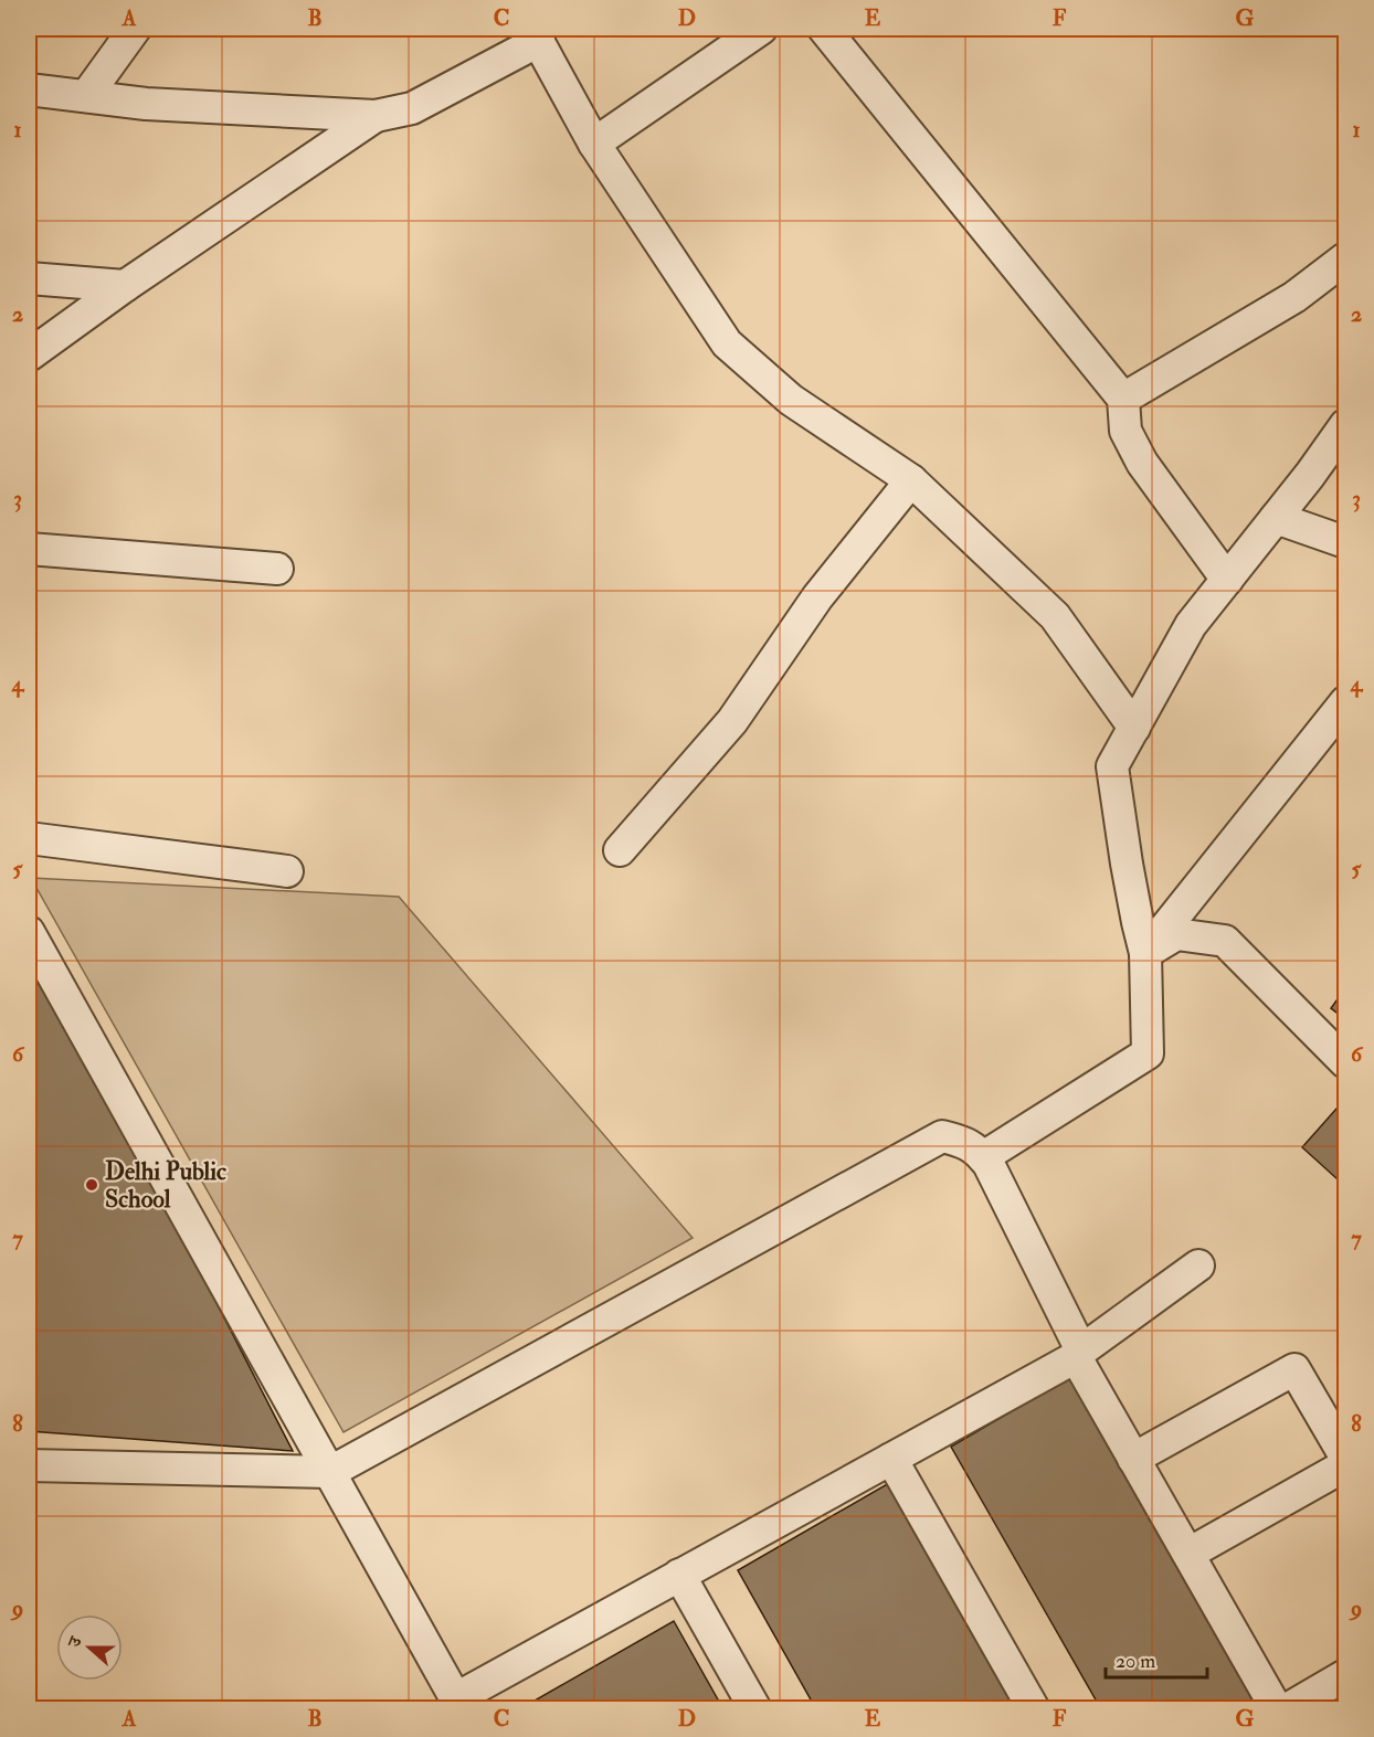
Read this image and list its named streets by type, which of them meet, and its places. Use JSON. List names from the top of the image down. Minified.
{"places":["Delhi Public School"],"scale_bar":"20 m","north":"left","grid":{"columns":["A","B","C","D","E","F","G"],"rows":["1","2","3","4","5","6","7","8","9"]}}
